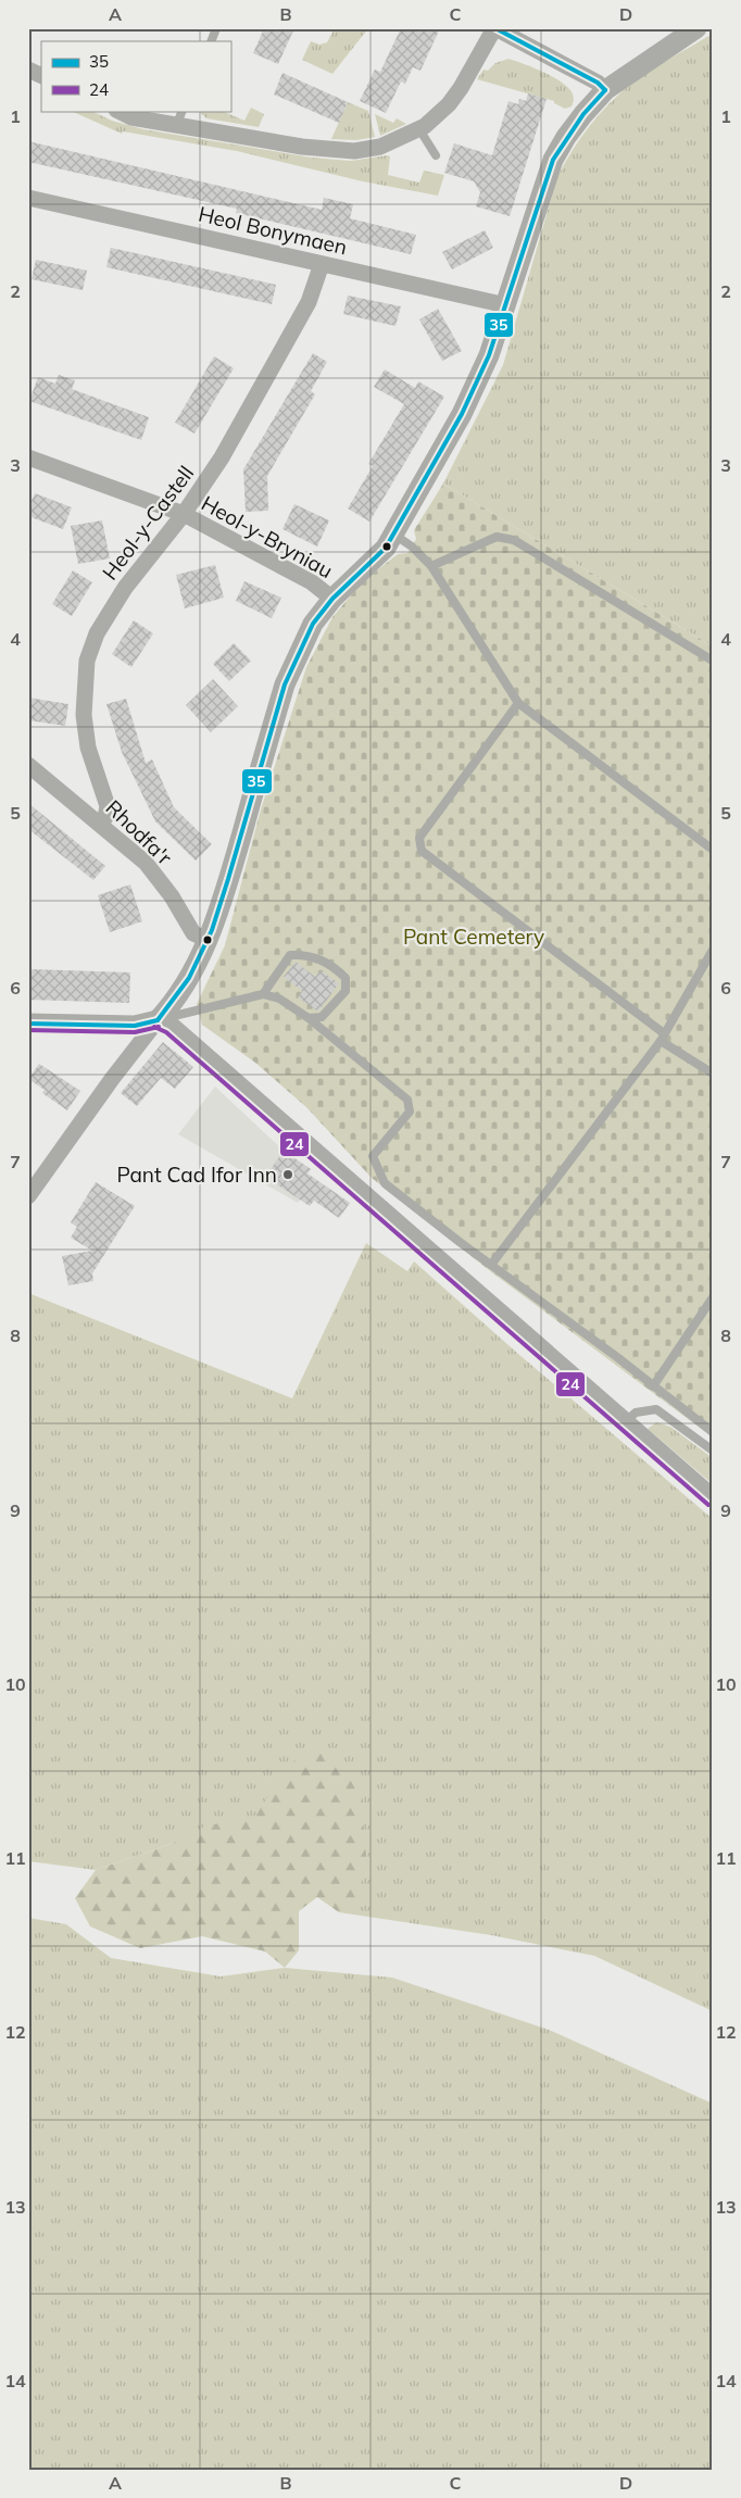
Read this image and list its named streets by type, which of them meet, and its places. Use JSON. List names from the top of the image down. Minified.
{"streets":{"street":["Heol Bonymaen","Heol-y-Castell","Heol-y-Bryniau","Rhodfa'r"]},"crossings":[["Heol Bonymaen","Heol-y-Castell"],["Heol-y-Castell","Heol-y-Bryniau"],["Heol-y-Castell","Rhodfa'r"]],"parks":["Pant Cemetery"],"places":["Pant Cad Ifor Inn"],"lines":["transit line 35","transit line 24"],"legend":["35","24"],"grid":{"columns":["A","B","C","D"],"rows":["1","2","3","4","5","6","7","8","9","10","11","12","13","14"]}}
